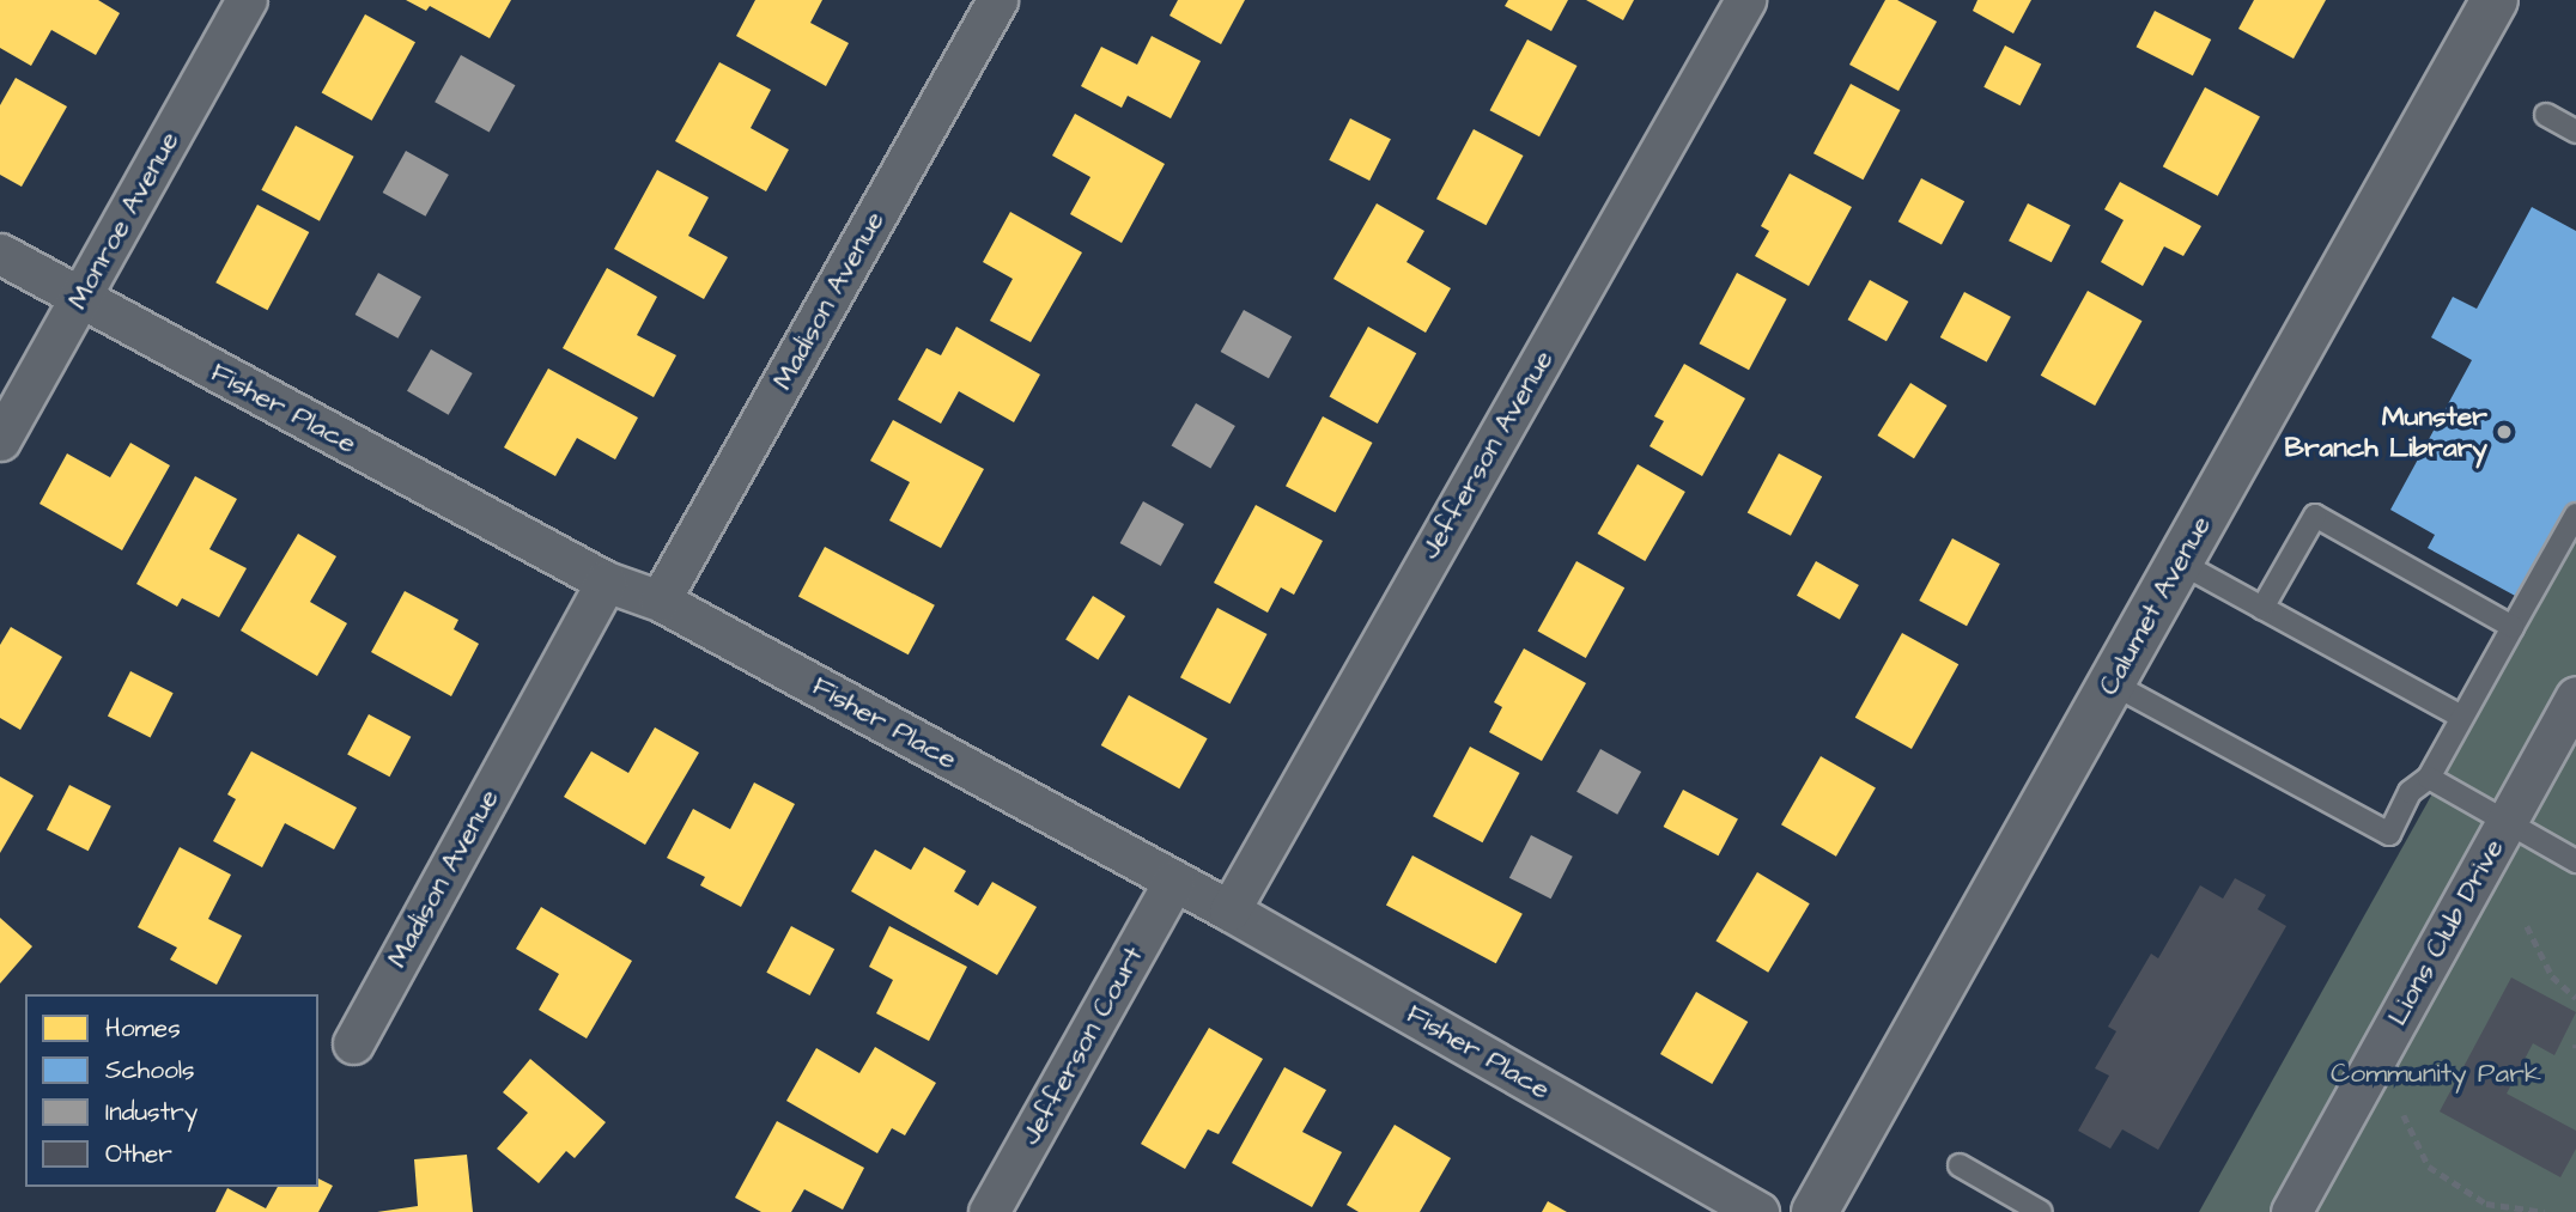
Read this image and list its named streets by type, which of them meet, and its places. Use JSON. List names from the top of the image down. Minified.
{"streets":{"main road":["Calumet Avenue"],"street":["Monroe Avenue","Madison Avenue","Fisher Place","Jefferson Avenue","Lions Club Drive","Jefferson Court"]},"crossings":[["Monroe Avenue","Fisher Place"],["Madison Avenue","Fisher Place"],["Fisher Place","Jefferson Avenue"],["Fisher Place","Jefferson Court"]],"parks":["Community Park"],"places":["Munster Branch Library"],"legend":["Homes","Schools","Industry","Other"]}
